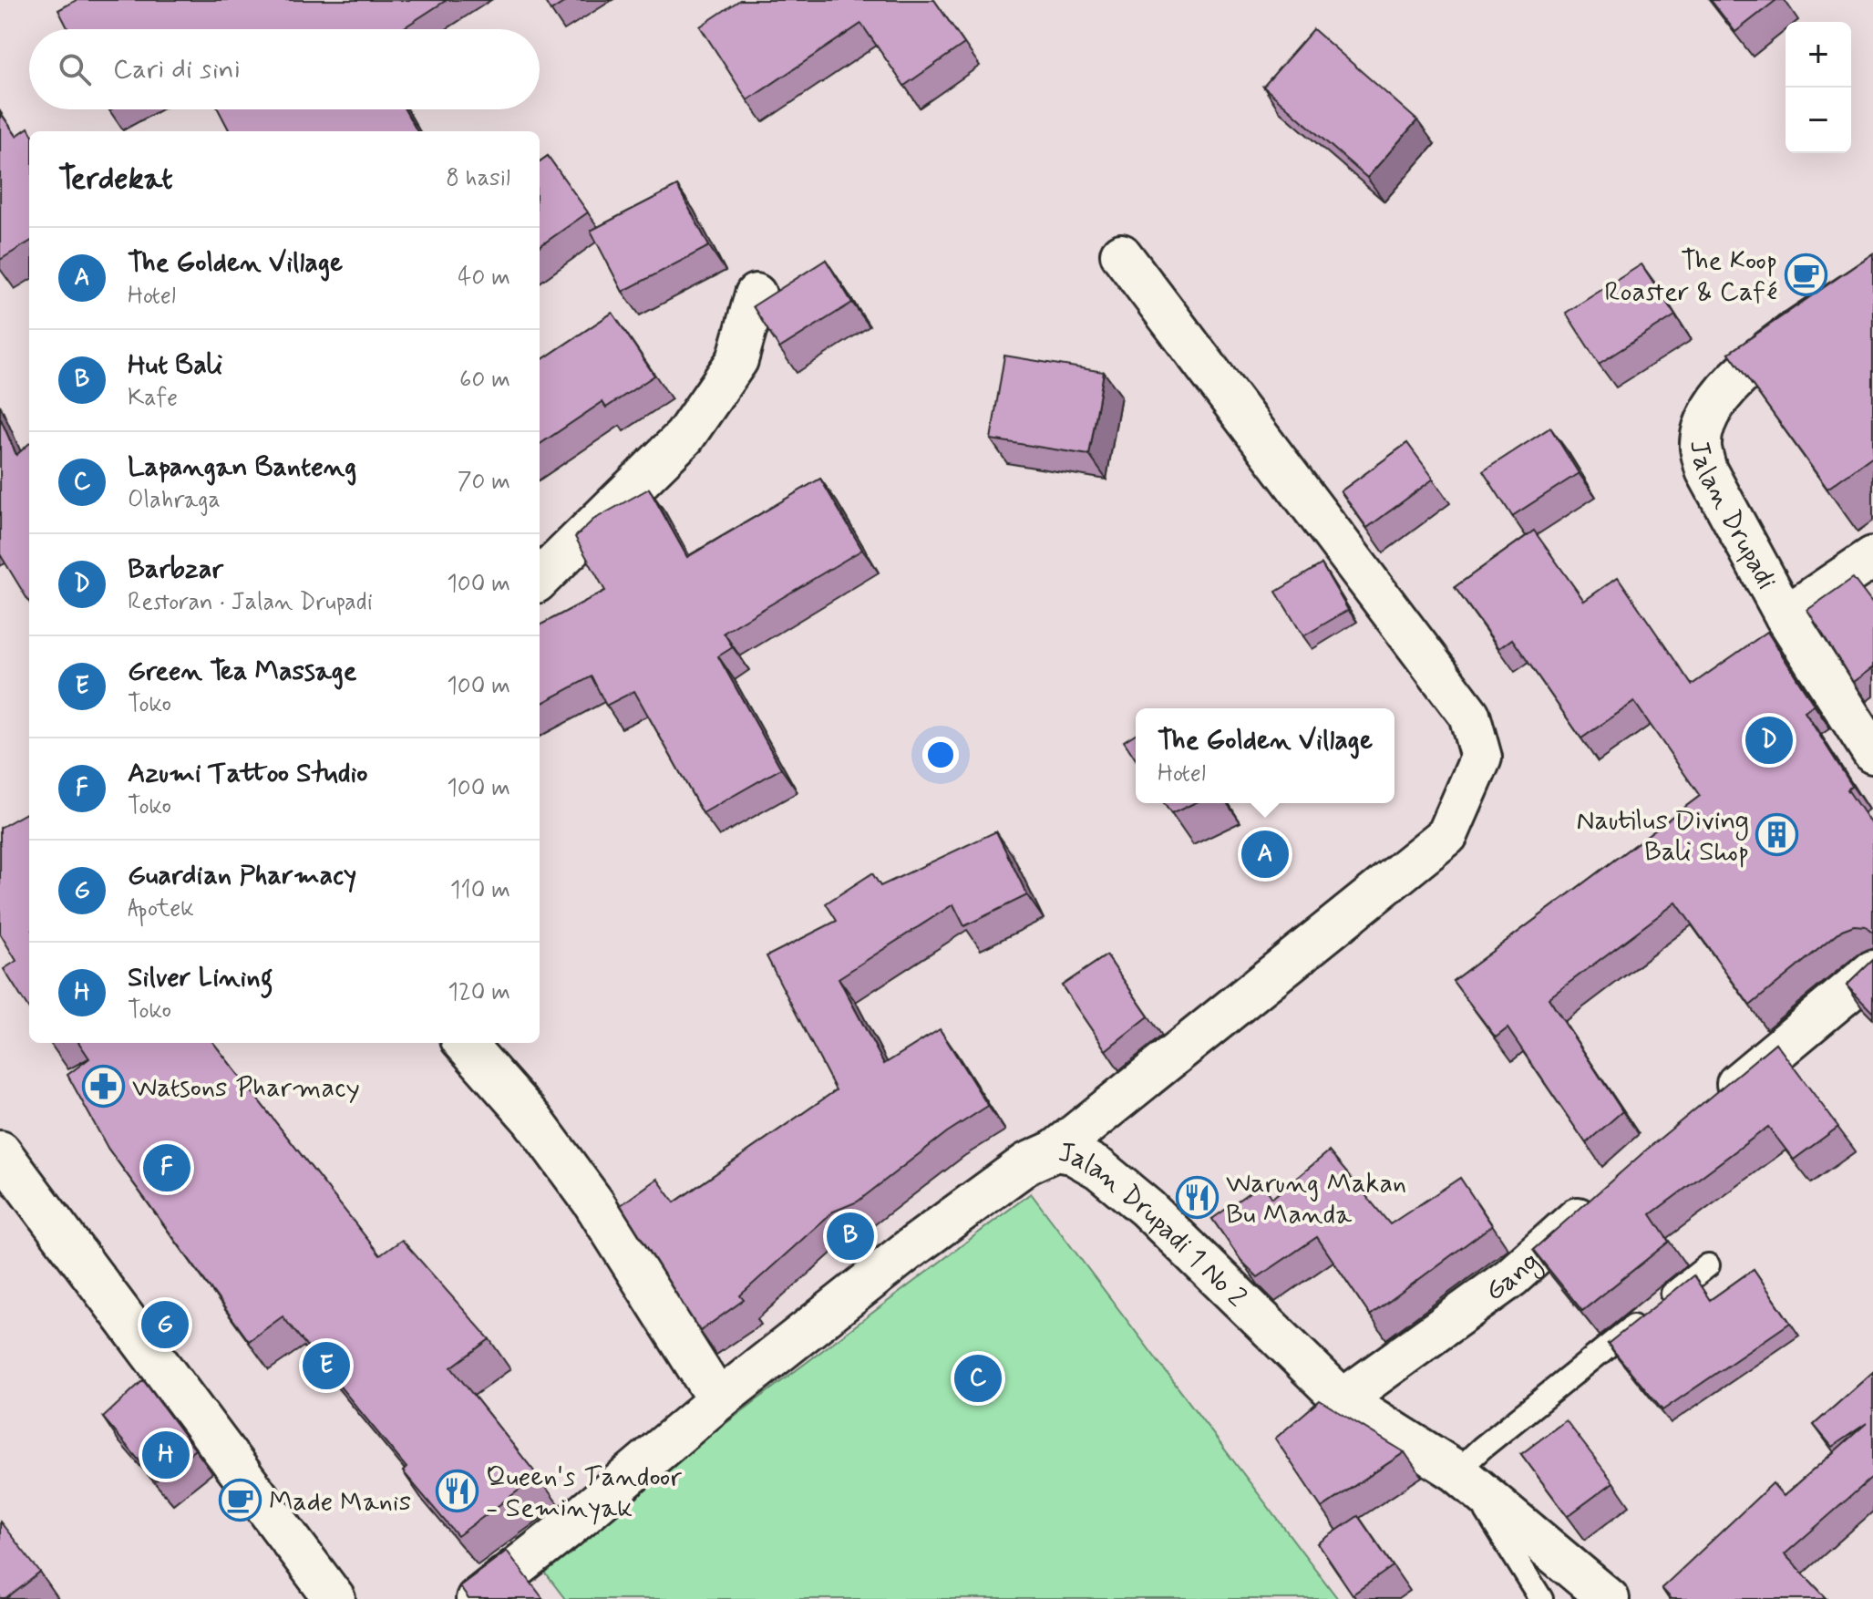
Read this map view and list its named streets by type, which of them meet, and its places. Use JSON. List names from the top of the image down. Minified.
{"streets":{"street":["Jalan Drupadi","Jalan Drupadi 1 No 2","Gang"]},"crossings":[["Jalan Drupadi 1 No 2","Gang"]],"places":{"cafe":["The Koop Roaster & Café","Made Manis"],"building":["Nautilus Diving Bali Shop"],"pharmacy":["Watsons Pharmacy"],"restaurant":["Warung Makan Bu Manda","Queen's Tandoor - Seminyak"]},"page":{"map_buttons":["+","−"],"search":"Cari di sini","heading":["Terdekat","8 hasil"],"list":[{"mark":"A","name":"The Golden Village","note":"Hotel","value":"40 m"},{"mark":"B","name":"Hut Bali","note":"Kafe","value":"60 m"},{"mark":"C","name":"Lapangan Banteng","note":"Olahraga","value":"70 m"},{"mark":"D","name":"Barbzar","note":"Restoran · Jalan Drupadi","value":"100 m"},{"mark":"E","name":"Green Tea Massage","note":"Toko","value":"100 m"},{"mark":"F","name":"Azumi Tattoo Studio","note":"Toko","value":"100 m"},{"mark":"G","name":"Guardian Pharmacy","note":"Apotek","value":"110 m"},{"mark":"H","name":"Silver Lining","note":"Toko","value":"120 m"}],"popup":["The Golden Village","Hotel"],"pins":["D","A","F","B","G","E","C","H"]}}
